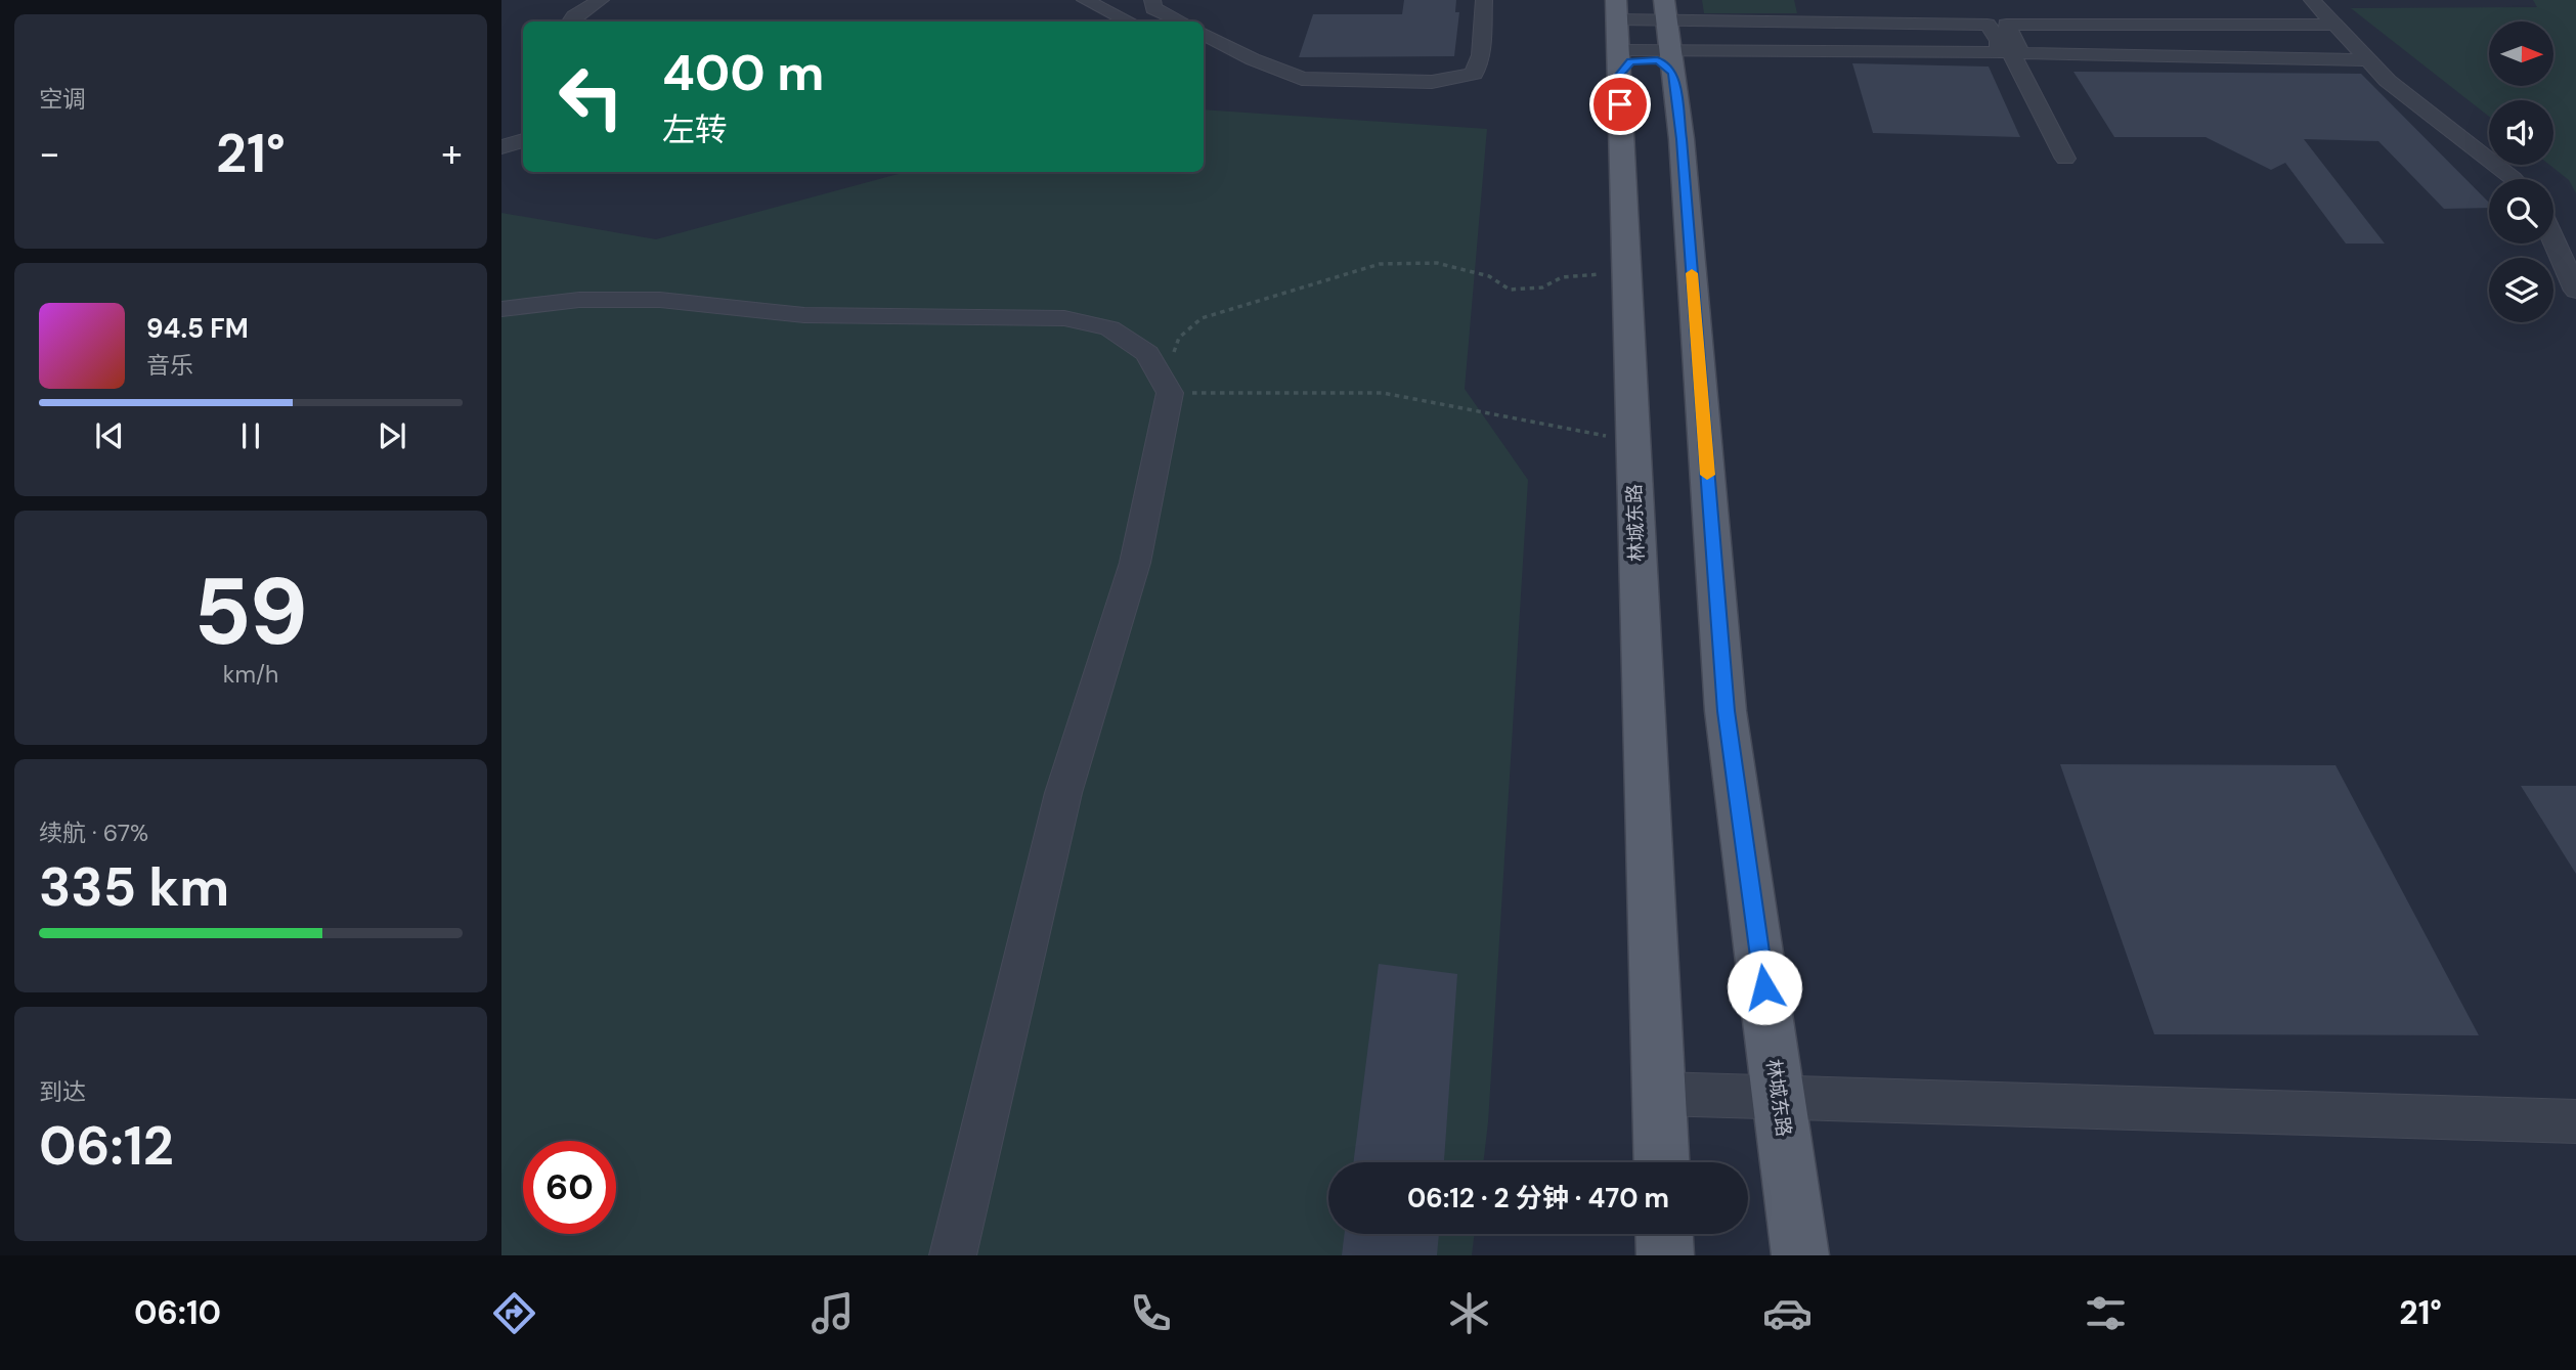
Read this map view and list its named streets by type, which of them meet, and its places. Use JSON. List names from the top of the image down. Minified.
{"streets":{"main road":["林城东路"]},"north":"right","page":{"tile":["空调",["59","km/h"],["续航 · 67%","335 km"],["到达","06:12"]],"turn":["400 m","左转"],"heat":["−","21°","+"],"song":["94.5 FM","音乐"],"limit":"60","trip":"06:12 · 2 分钟 · 470 m","tabs":["06:10","21°"]}}
